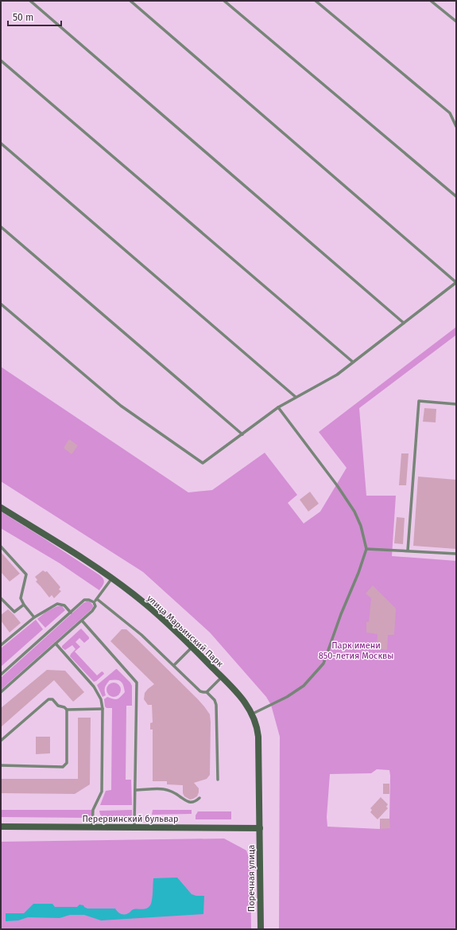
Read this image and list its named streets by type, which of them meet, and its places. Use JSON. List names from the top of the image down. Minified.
{"streets":{"main road":["улица Марьинский Парк","Перервинский бульвар","Поречная улица"]},"crossings":[["улица Марьинский Парк","Перервинский бульвар"],["улица Марьинский Парк","Поречная улица"],["Перервинский бульвар","Поречная улица"]],"parks":["Парк имени 850-летия Москвы"],"scale_bar":"50 m"}
